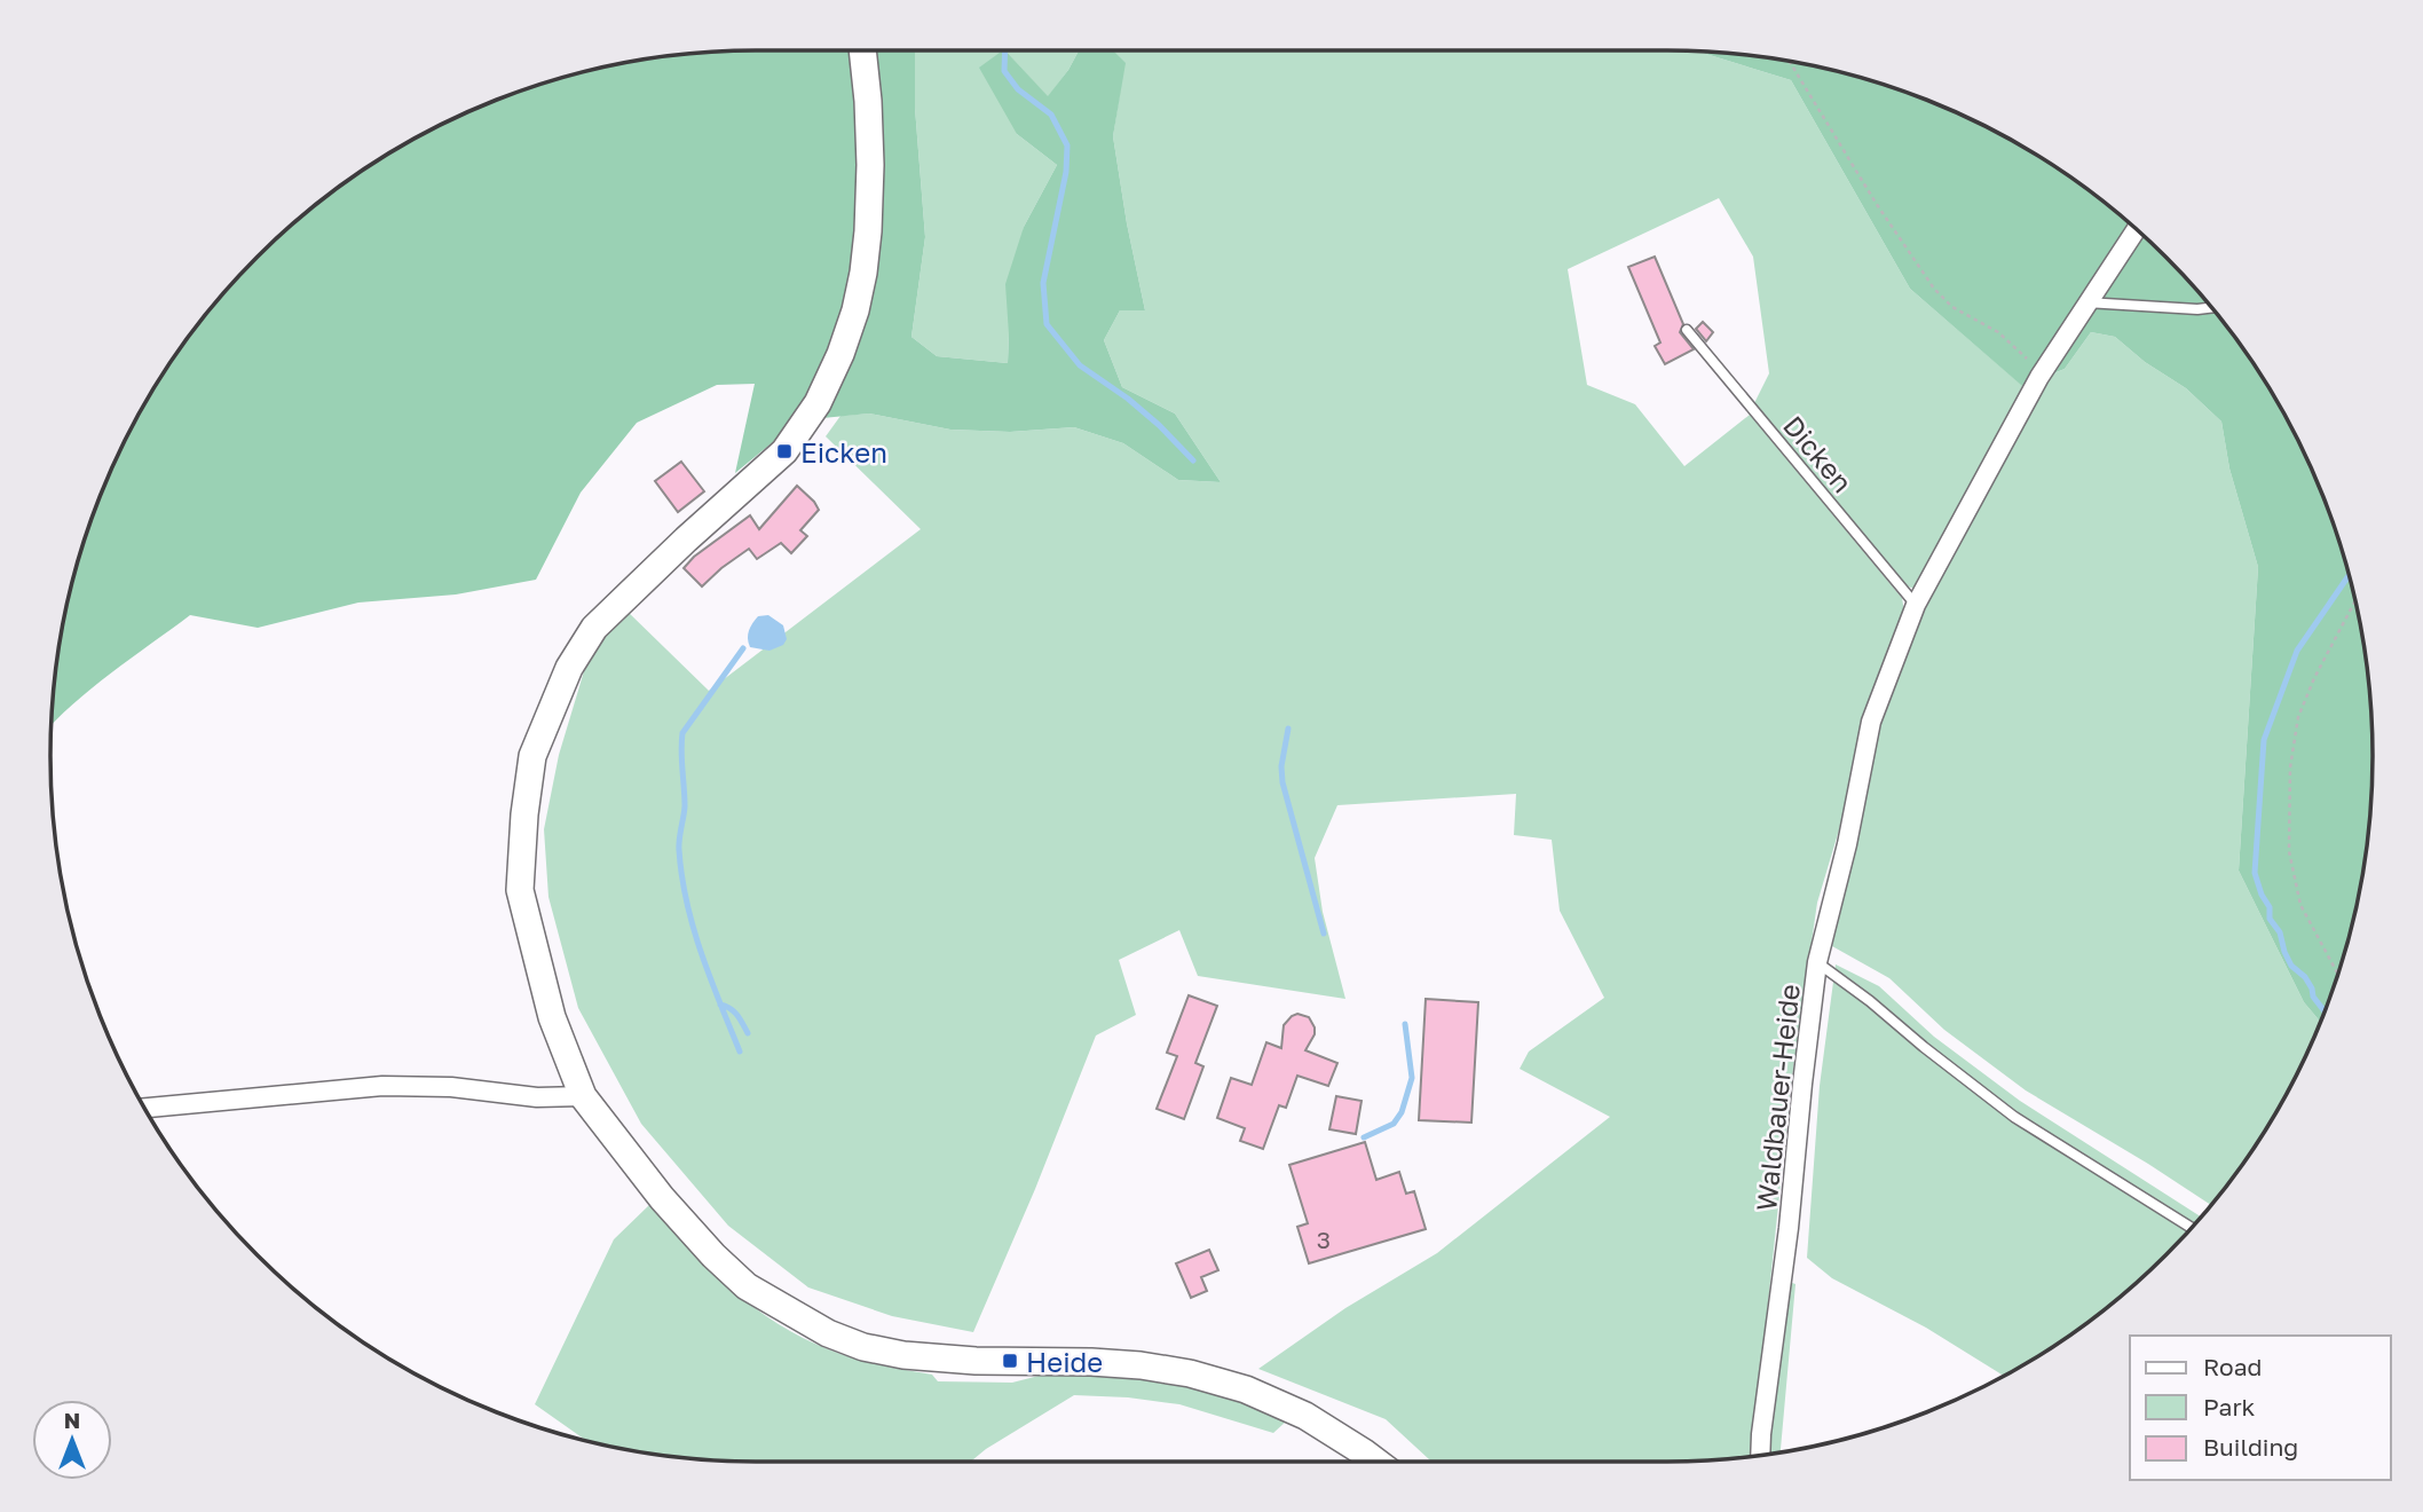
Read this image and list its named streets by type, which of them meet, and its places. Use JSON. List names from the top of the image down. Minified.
{"streets":{"street":["Waldbauer-Heide"],"lane":["Dicken"]},"places":{"transit":["Eicken","Heide"]},"house_numbers":["3"],"legend":["Road","Park","Building"],"north":"top"}
